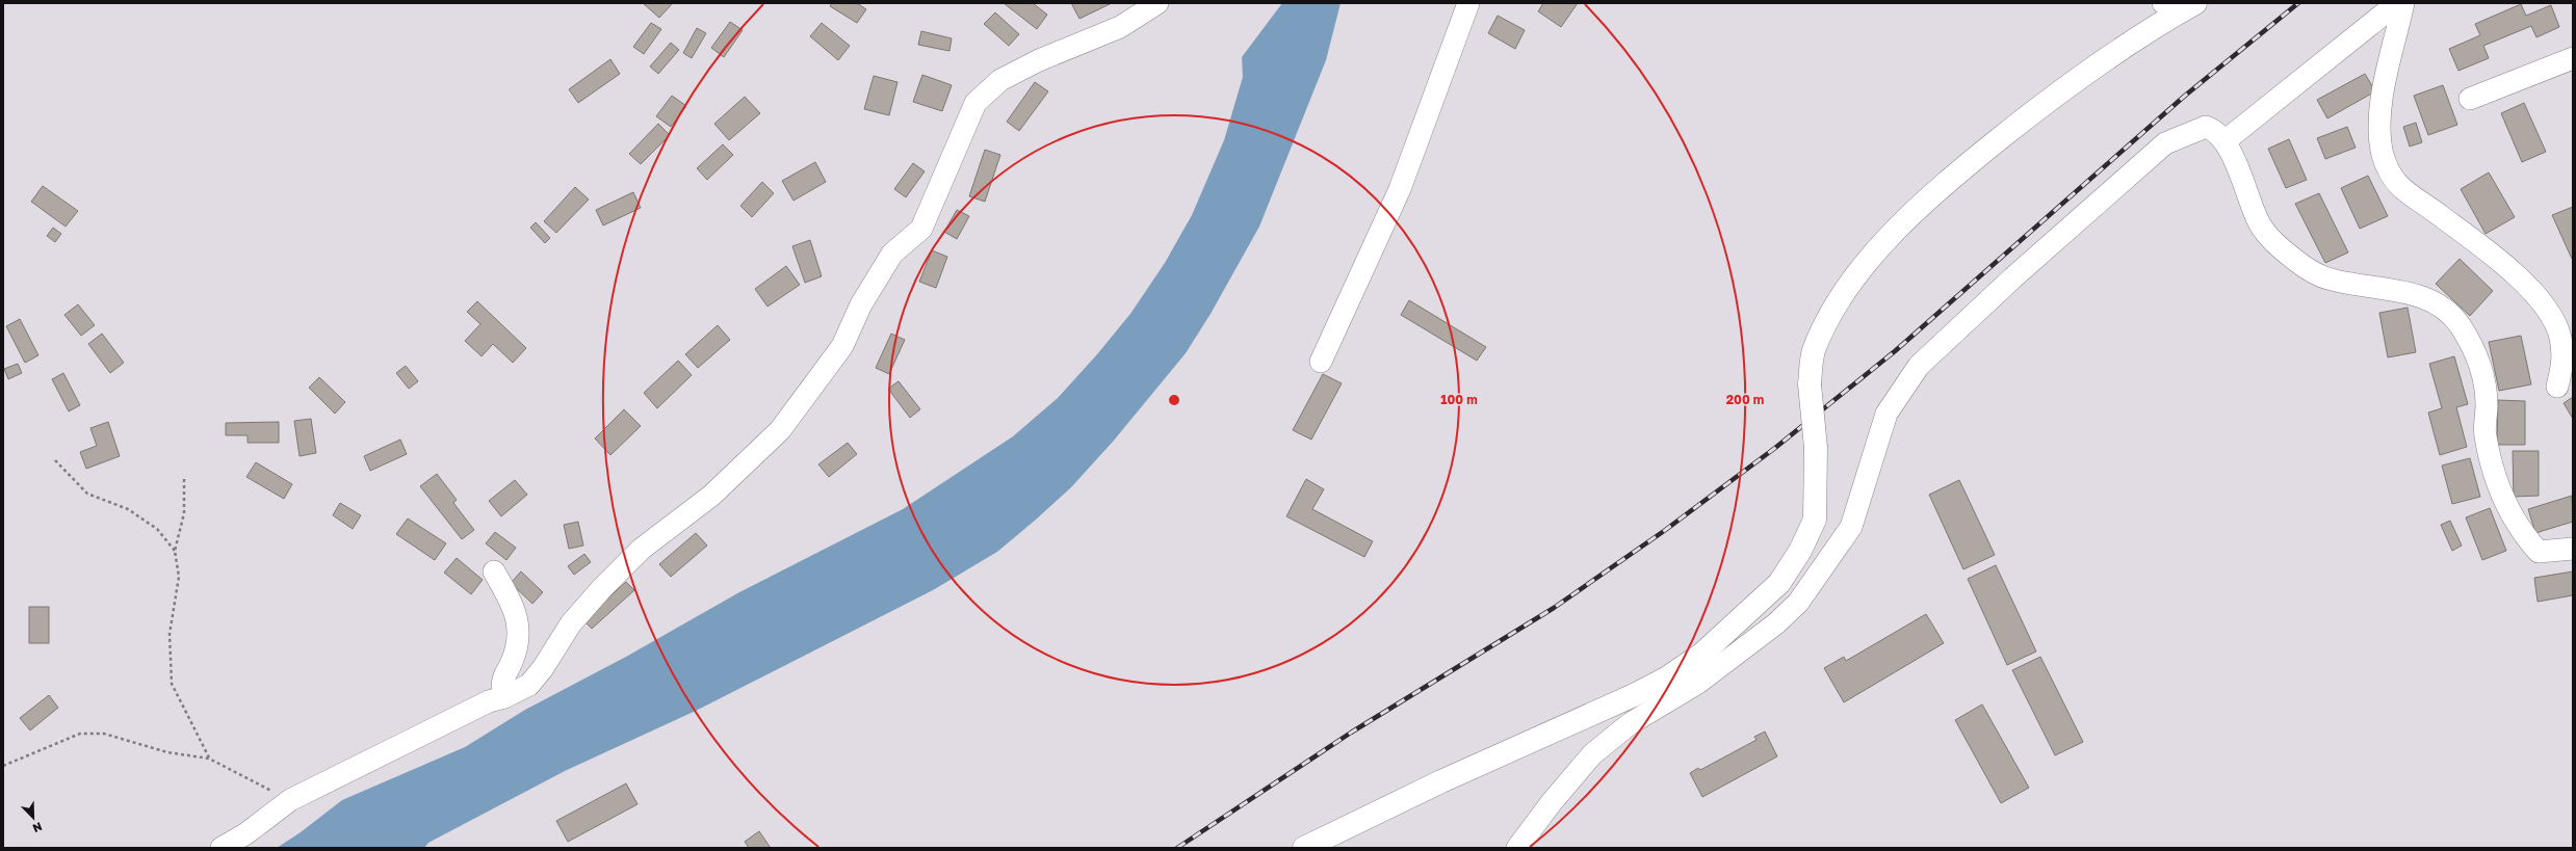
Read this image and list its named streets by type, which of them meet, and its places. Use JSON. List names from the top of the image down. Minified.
{"north":"bottom right","rings":["100 m","200 m"]}
